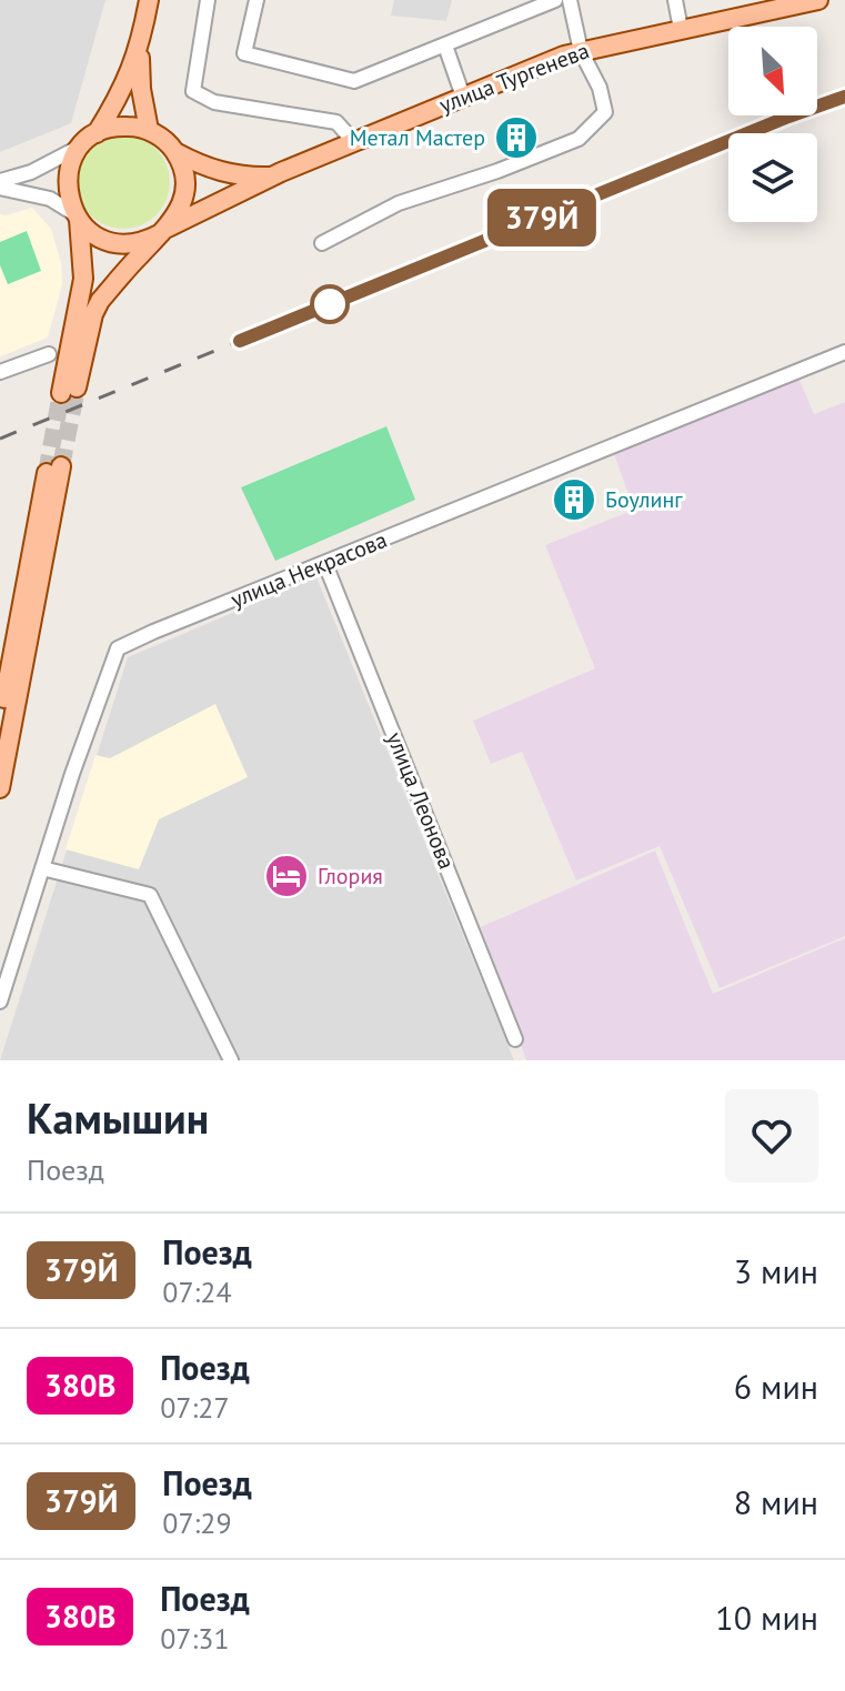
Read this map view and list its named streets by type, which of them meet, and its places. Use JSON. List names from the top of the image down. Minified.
{"streets":{"main road":["улица Тургенева"],"street":["улица Некрасова","улица Леонова"]},"crossings":[["улица Некрасова","улица Леонова"]],"places":{"building":["Метал Мастер","Боулинг"],"hotel":["Глория"]},"north":"bottom right","page":{"on_map":"379Й","heading":["Камышин","Поезд"],"list":[{"mark":"379Й","name":"Поезд","note":"07:24","value":"3 мин"},{"mark":"380В","name":"Поезд","note":"07:27","value":"6 мин"},{"mark":"379Й","name":"Поезд","note":"07:29","value":"8 мин"},{"mark":"380В","name":"Поезд","note":"07:31","value":"10 мин"}]}}
